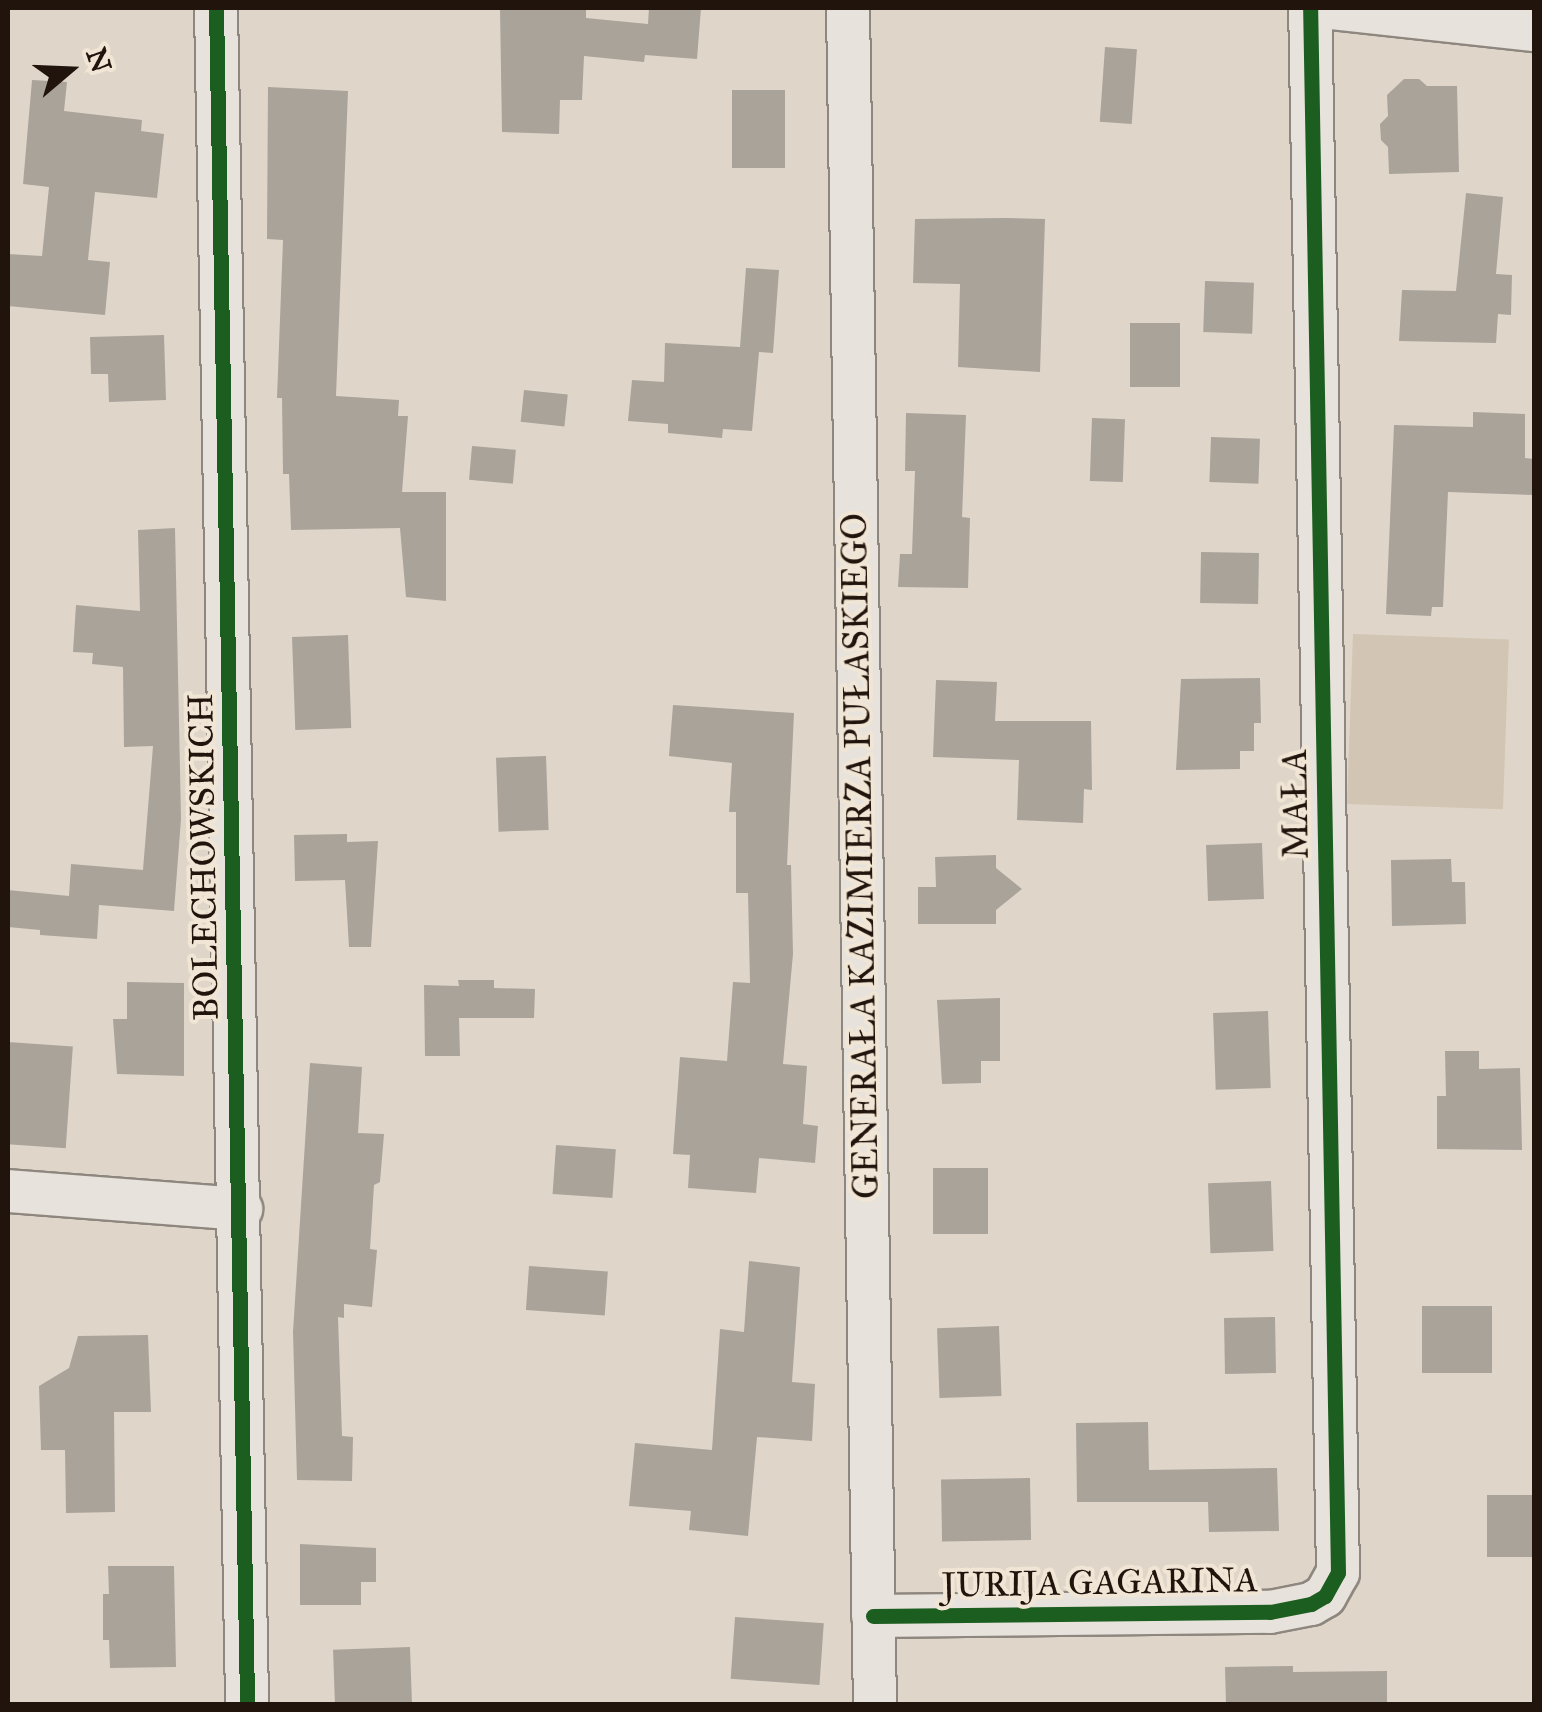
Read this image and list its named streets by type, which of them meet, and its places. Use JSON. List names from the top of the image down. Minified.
{"streets":{"street":["MAŁA","GENERAŁA KAZIMIERZA PUŁASKIEGO","BOLECHOWSKICH","JURIJA GAGARINA"]},"crossings":[["MAŁA","JURIJA GAGARINA"],["GENERAŁA KAZIMIERZA PUŁASKIEGO","JURIJA GAGARINA"]],"north":"right"}
